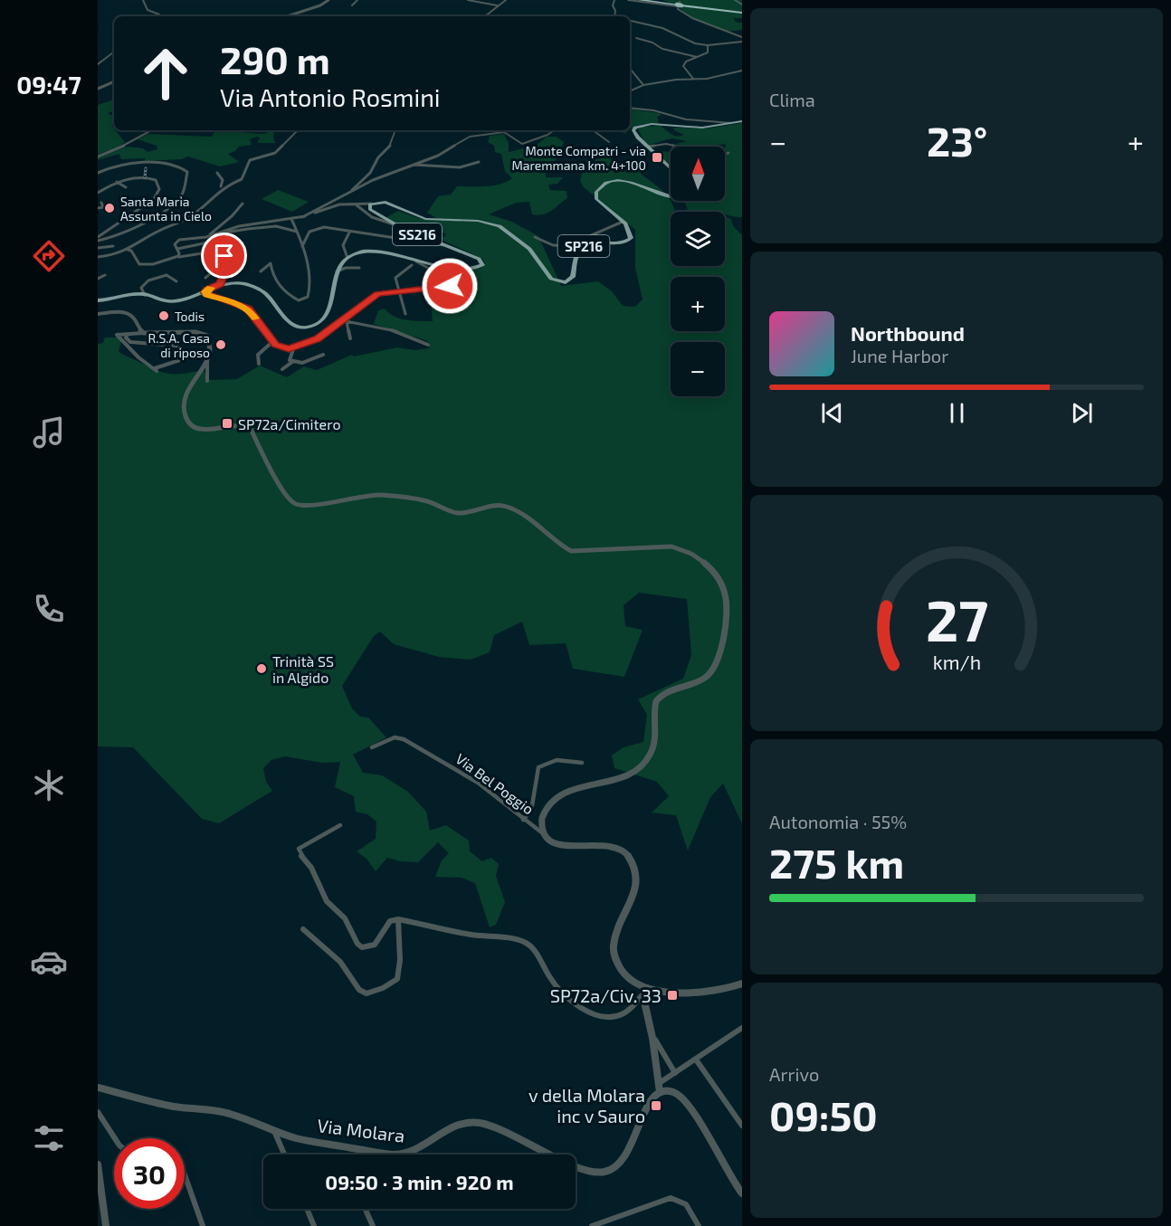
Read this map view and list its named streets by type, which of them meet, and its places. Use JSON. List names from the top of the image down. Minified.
{"streets":{"main road":["SS216","SP216"],"street":["Via Bel Poggio","Via Molara"]},"crossings":[["SS216","SP216"]],"places":{"transit":["Monte Compatri - via Maremmana km. 4+100","SP72a/Cimitero","SP72a/Civ. 33","v della Molara inc v Sauro"],"other":["Santa Maria Assunta in Cielo","Todis","R.S.A. Casa di riposo","Trinità SS in Algido"]},"north":"top","page":{"tabs":"09:47","tile":["Clima",["Autonomia · 55%","275 km"],["Arrivo","09:50"]],"turn":["290 m","Via Antonio Rosmini"],"heat":["−","23°","+"],"map_buttons":["+","−"],"song":["Northbound","June Harbor"],"limit":"30","trip":"09:50 · 3 min · 920 m","gauge":["27","km/h"]}}
